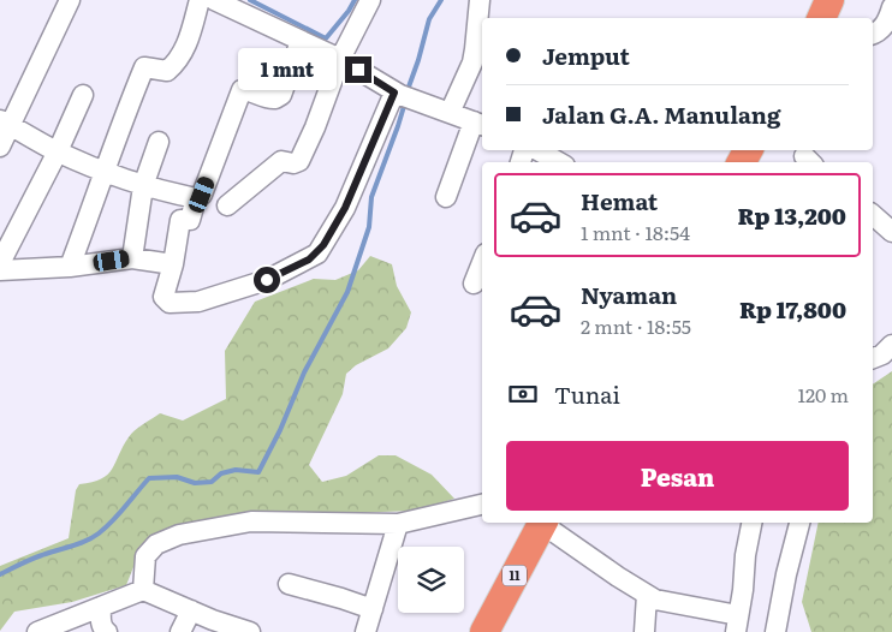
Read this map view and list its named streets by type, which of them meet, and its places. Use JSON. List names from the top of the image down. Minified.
{"streets":{"highway":["11"]},"page":{"banner":["Jemput","Jalan G.A. Manulang"],"bubble":"1 mnt","list":[{"name":"Hemat","note":"1 mnt · 18:54","value":"Rp 13,200"},{"name":"Nyaman","note":"2 mnt · 18:55","value":"Rp 17,800"}],"pay":["Tunai","120 m"],"buttons":"Pesan"}}
